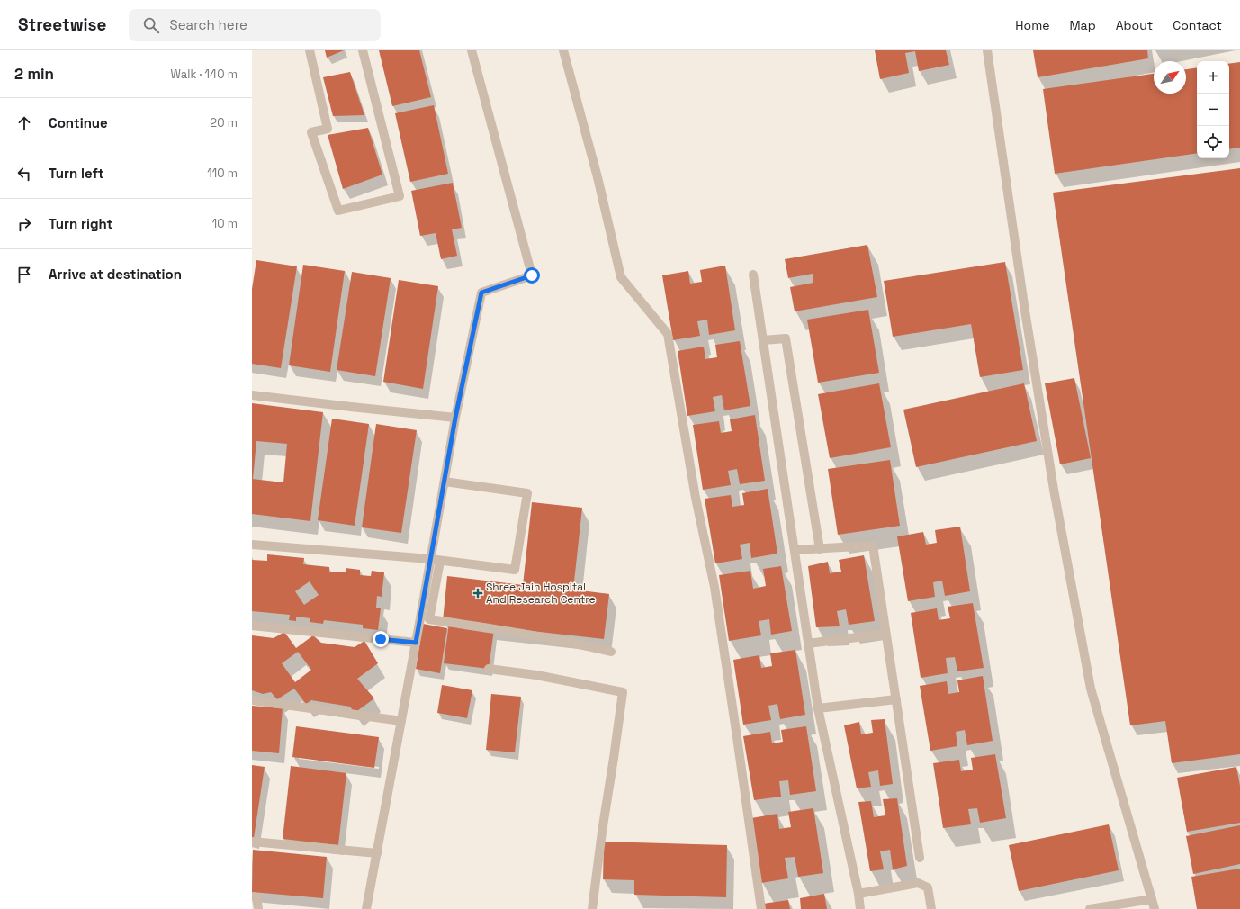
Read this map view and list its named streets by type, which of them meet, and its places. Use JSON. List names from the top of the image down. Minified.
{"places":{"health":["Shree Jain Hospital And Research Centre"]},"north":"top right","page":{"header":"Streetwise","search":"Search here","nav":["Home","Map","About","Contact"],"heading":["2 min","Walk · 140 m"],"map_buttons":["+","−"],"list":[["Continue","20 m"],["Turn left","110 m"],["Turn right","10 m"],"Arrive at destination"]}}
